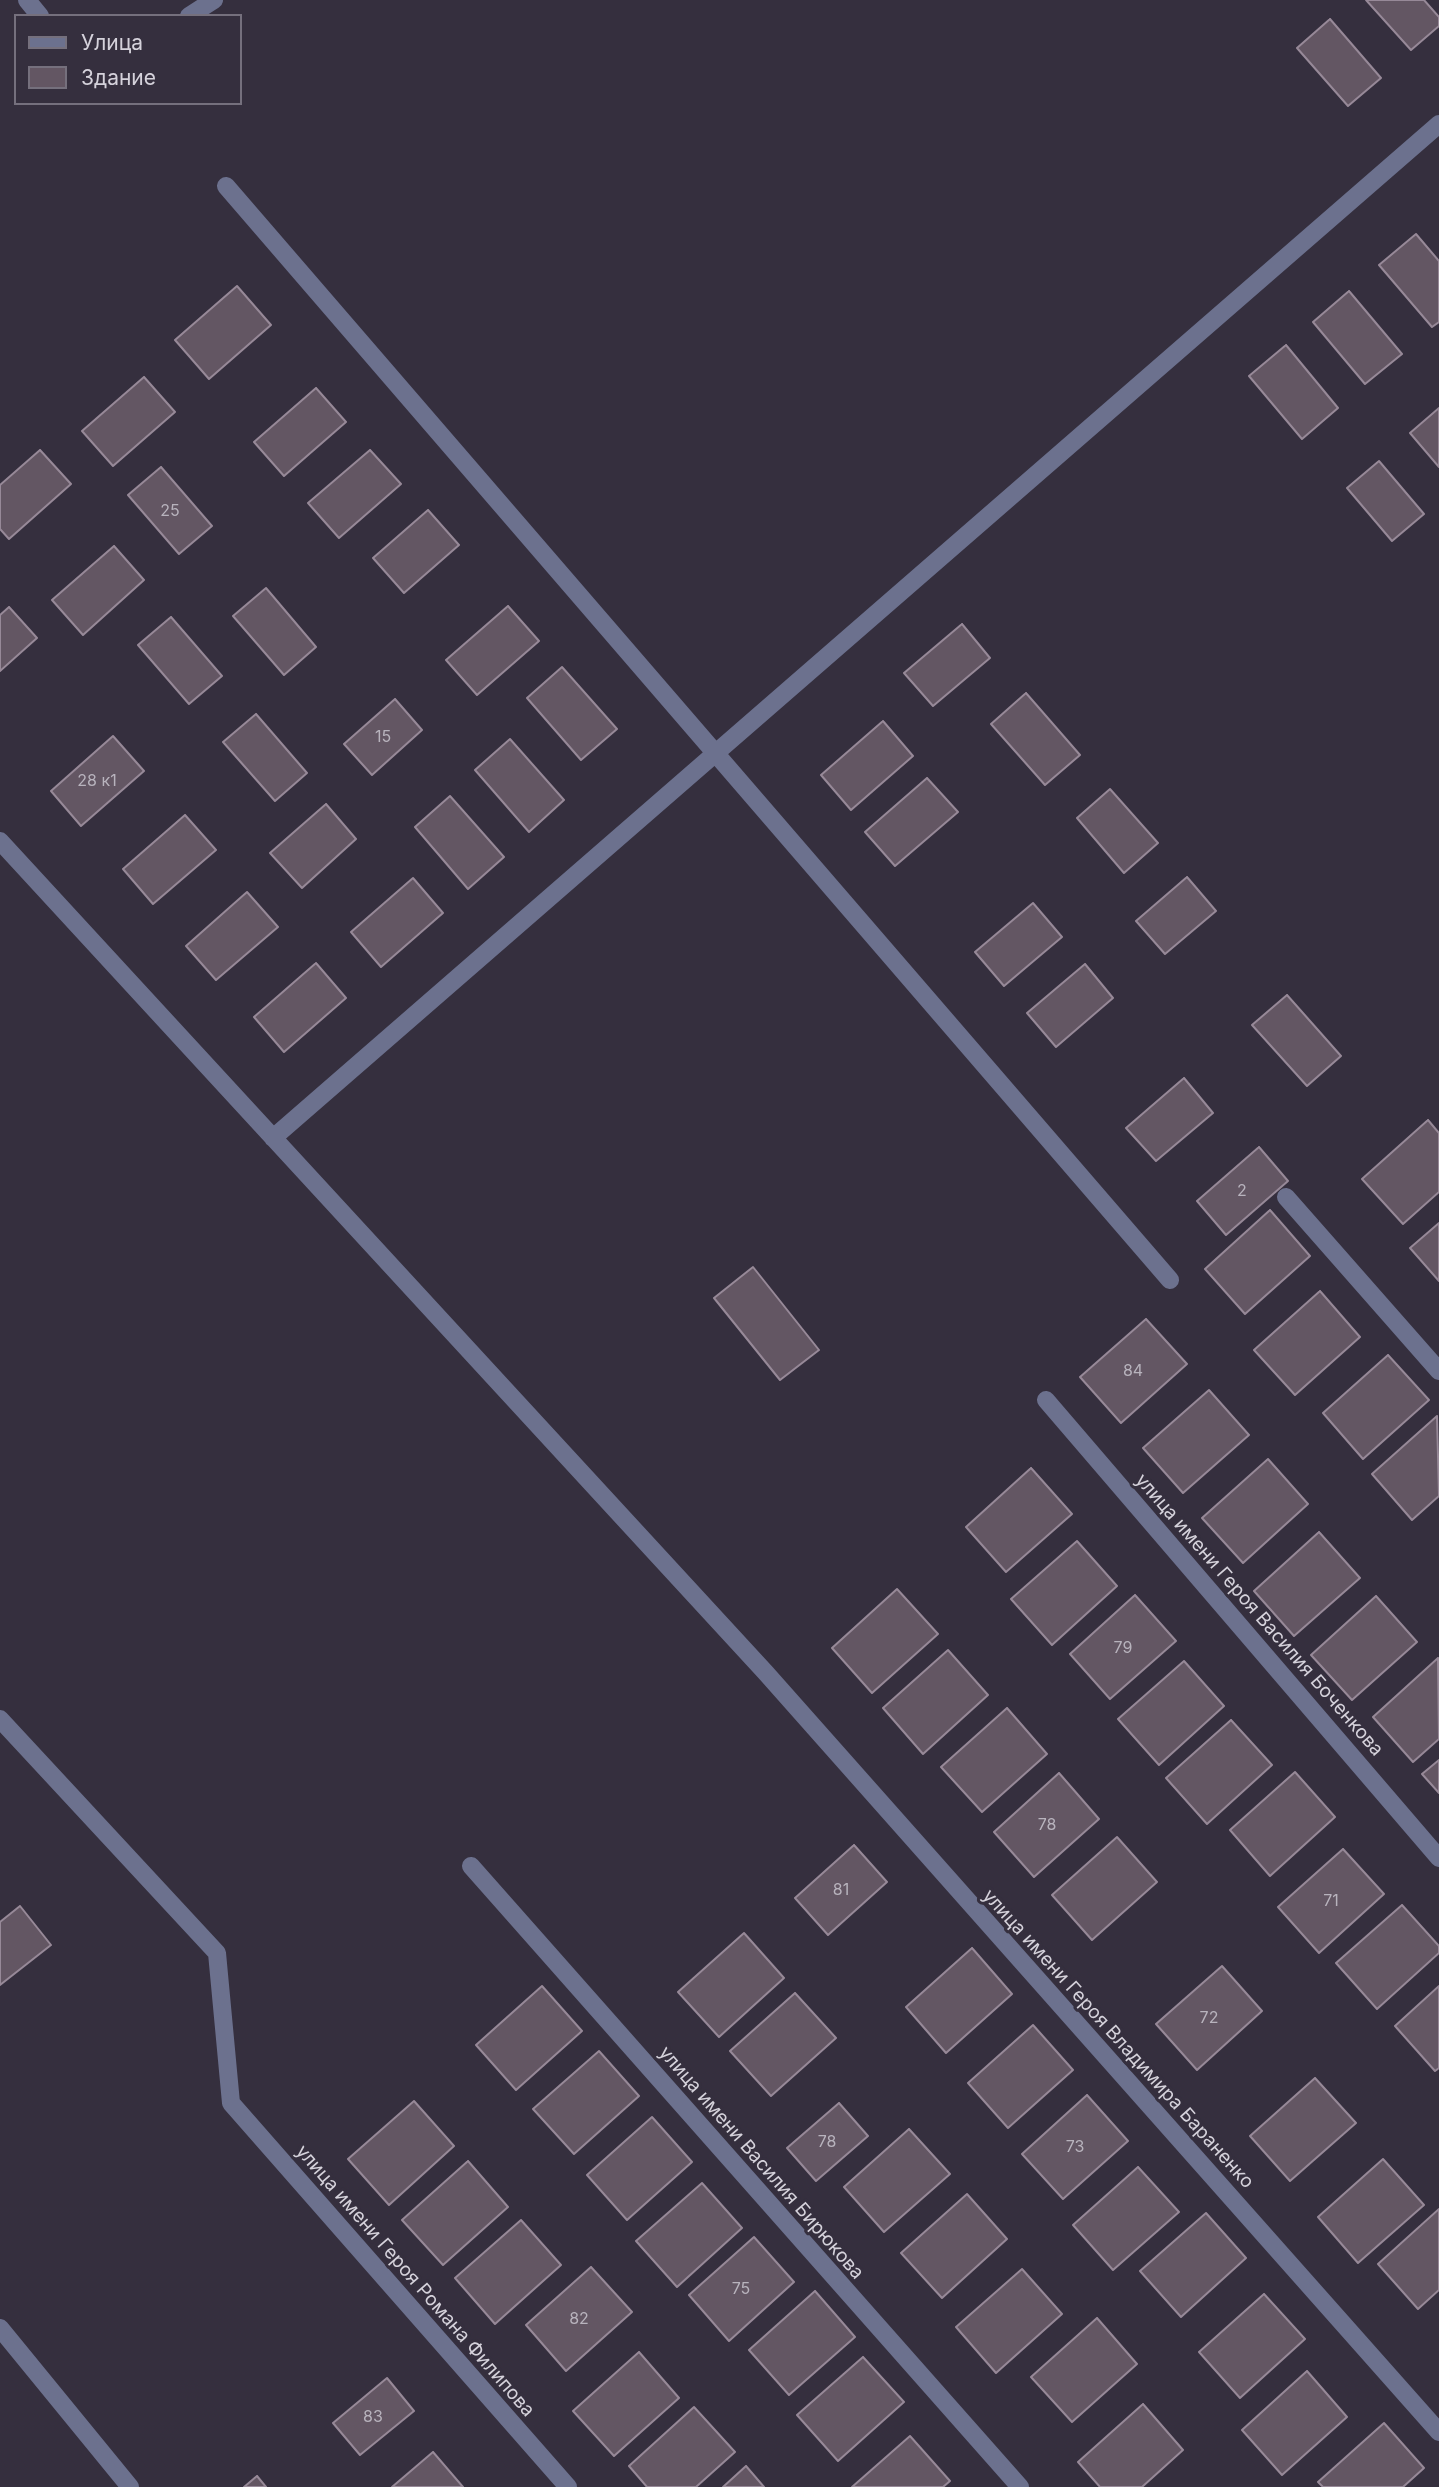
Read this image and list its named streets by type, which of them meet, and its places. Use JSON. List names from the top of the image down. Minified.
{"streets":{"street":["улица имени Героя Василия Боченкова","улица имени Героя Владимира Бараненко","улица имени Василия Бирюкова","улица имени Героя Романа Филипова"]},"house_numbers":["25","15","28 к1","2","84","79","78","81","71","72","78","73","75","82","83"],"legend":["Улица","Здание"]}
